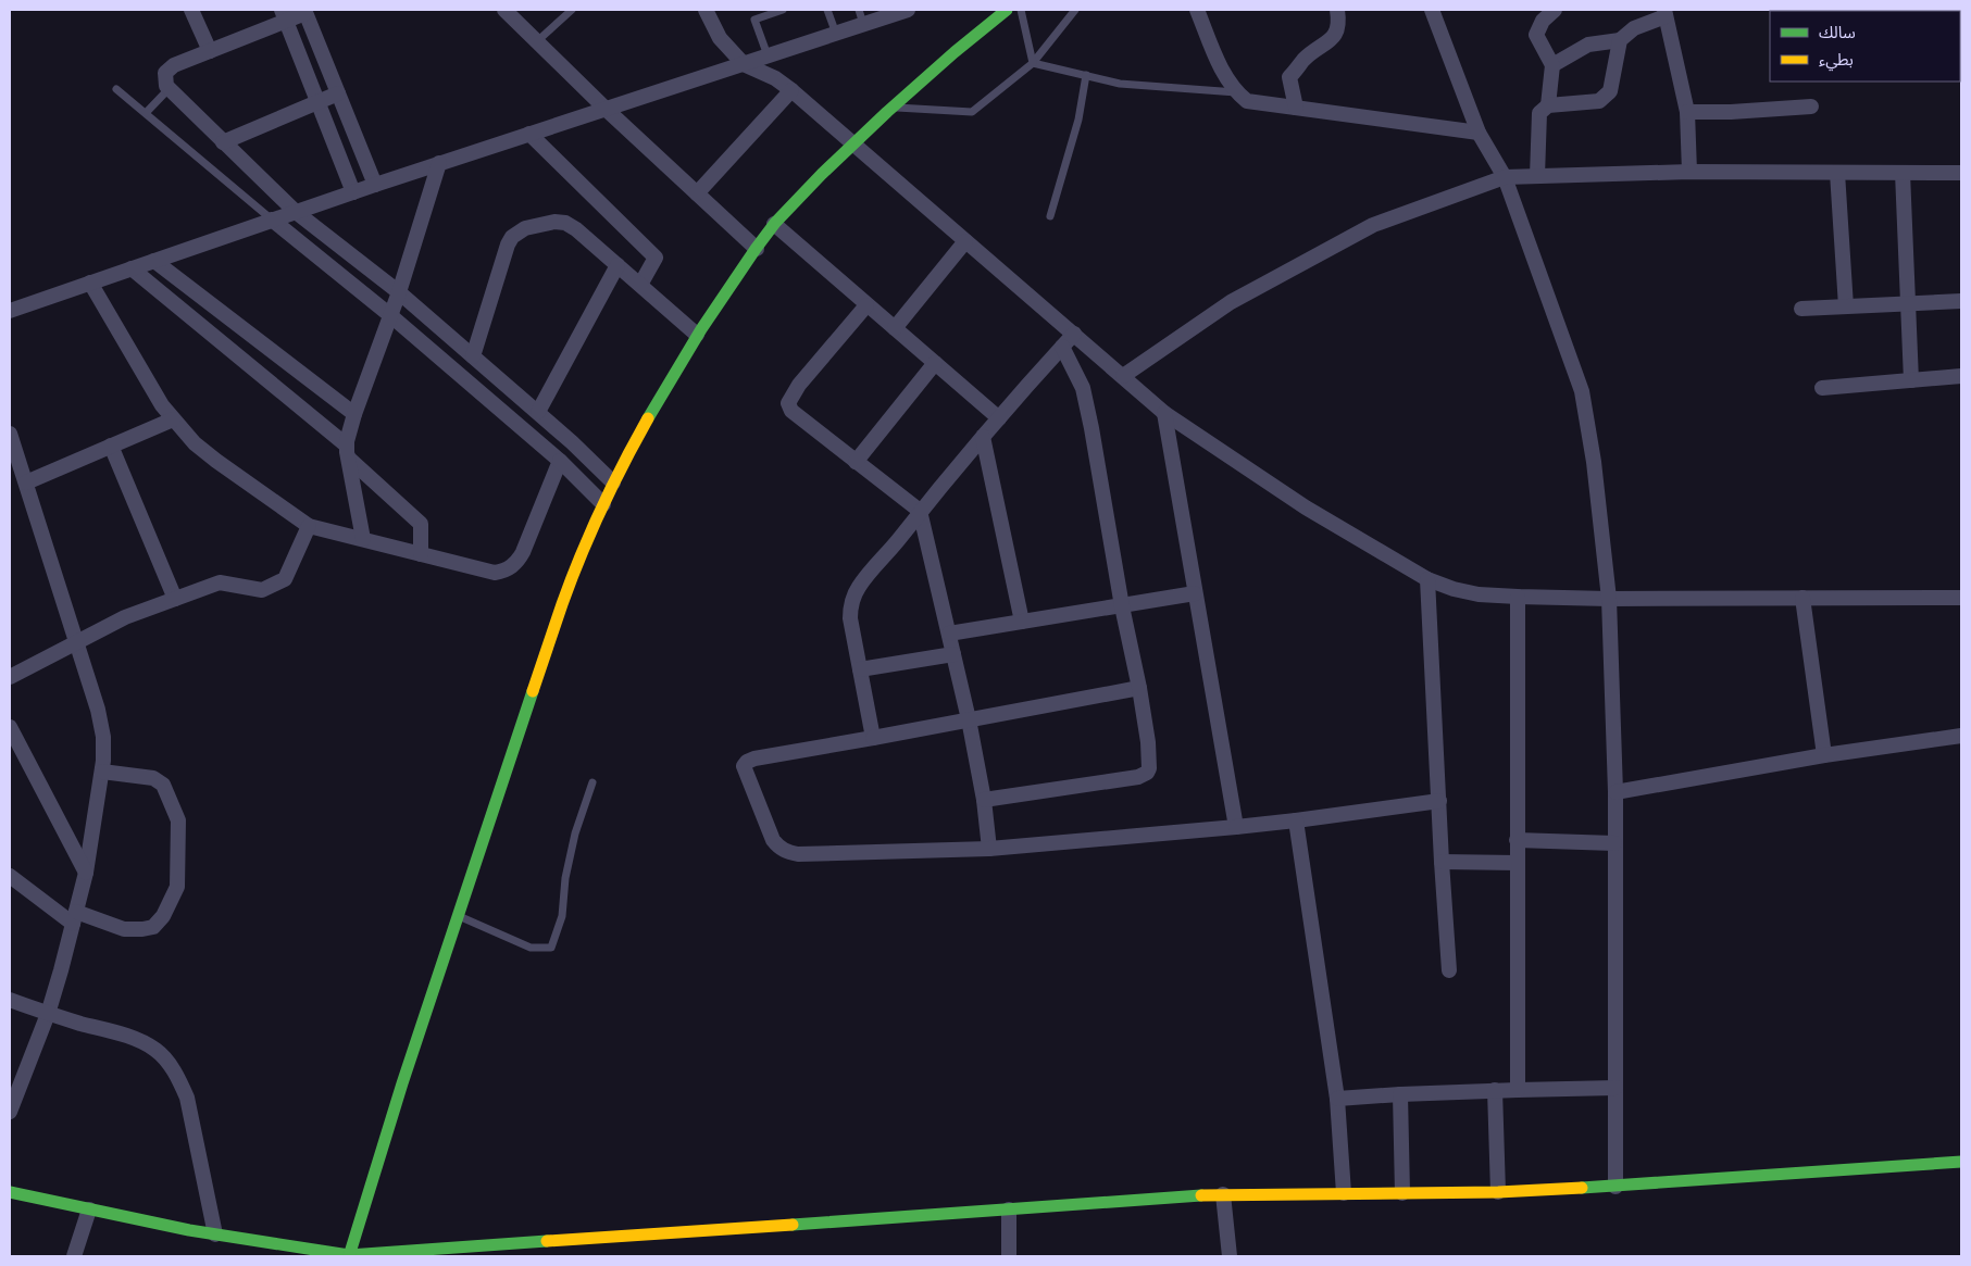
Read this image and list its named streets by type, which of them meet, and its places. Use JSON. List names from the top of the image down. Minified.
{"legend":["سالك","بطيء"]}
